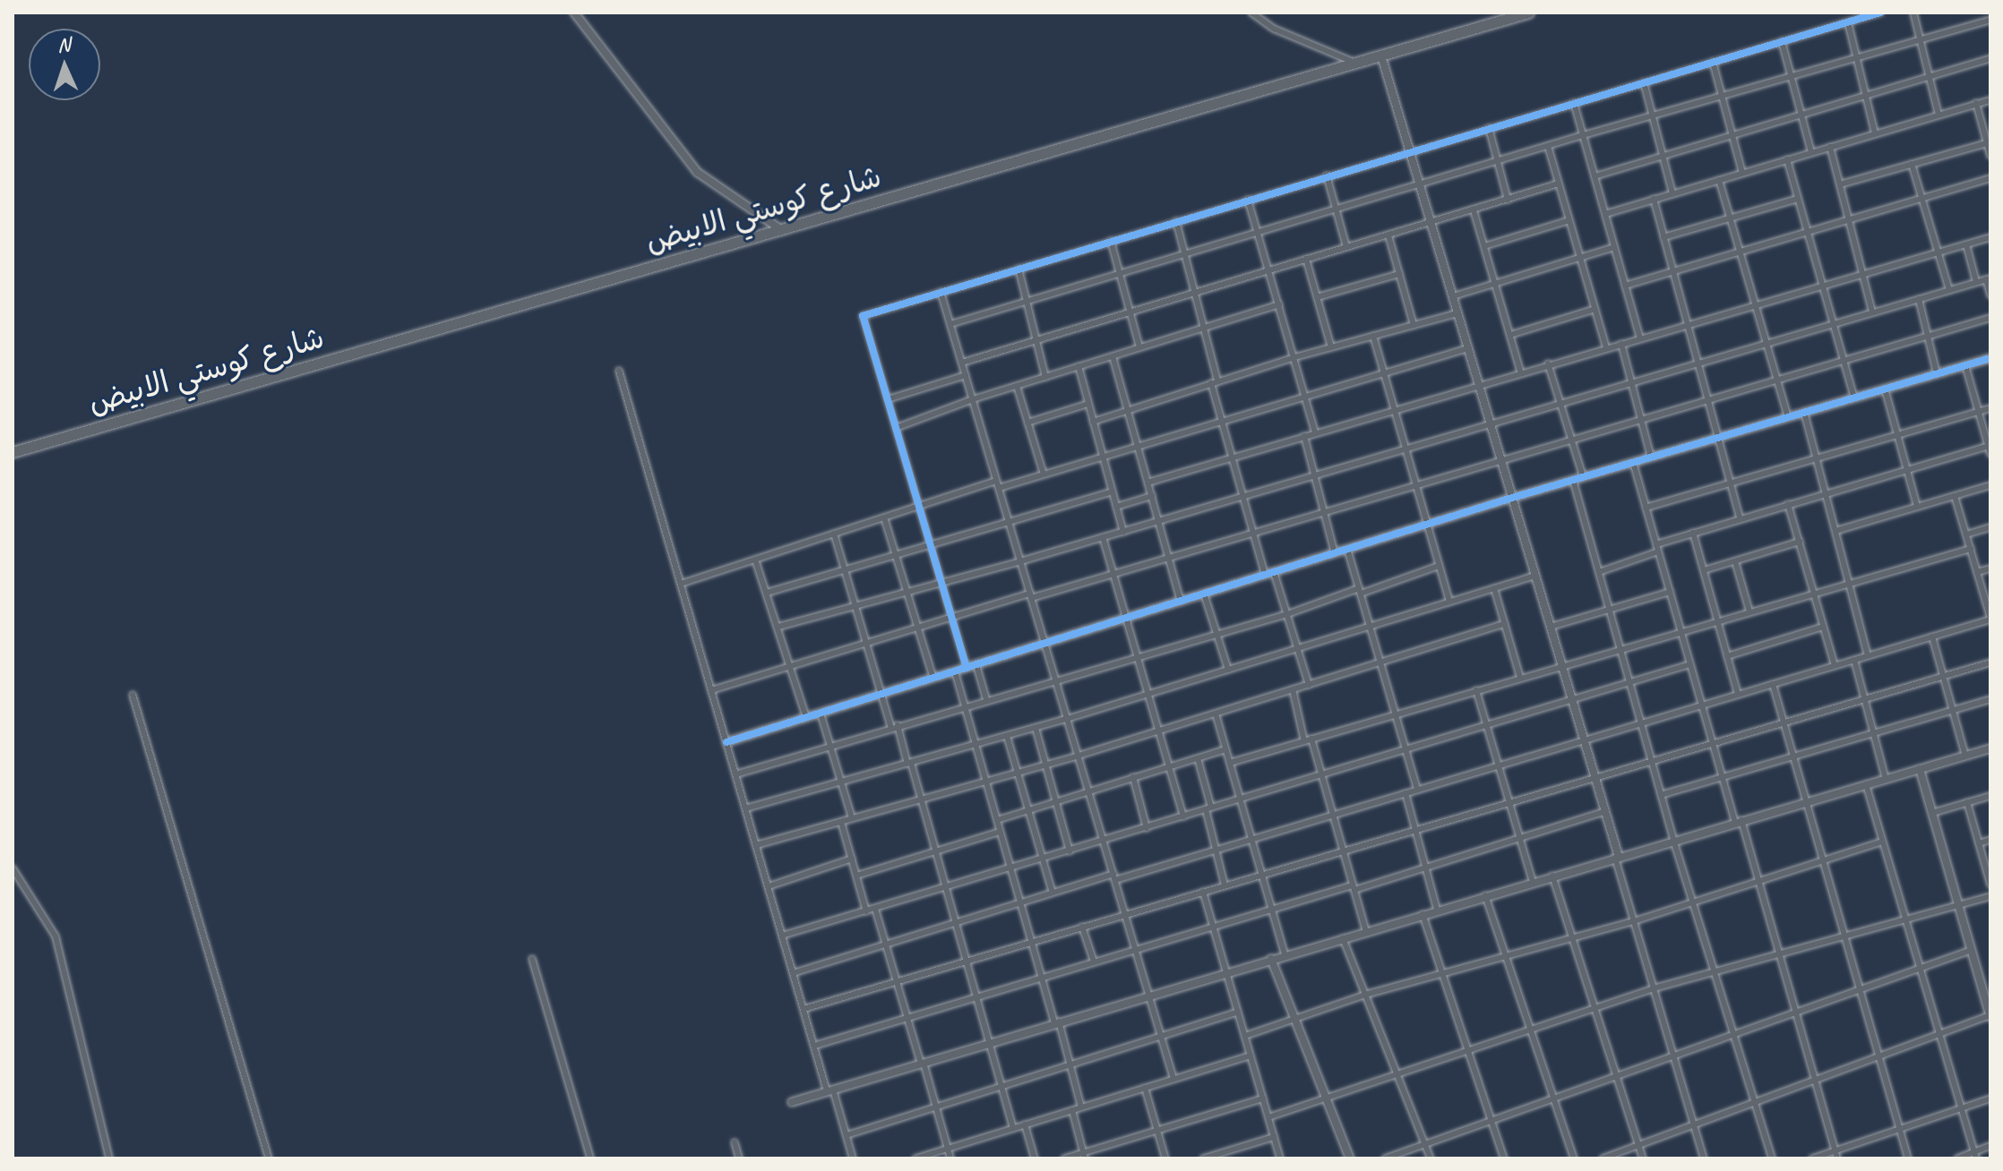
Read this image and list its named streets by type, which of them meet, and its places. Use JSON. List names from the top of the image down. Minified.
{"streets":{"highway":["شارع كوستي الابيض"]},"north":"top"}
